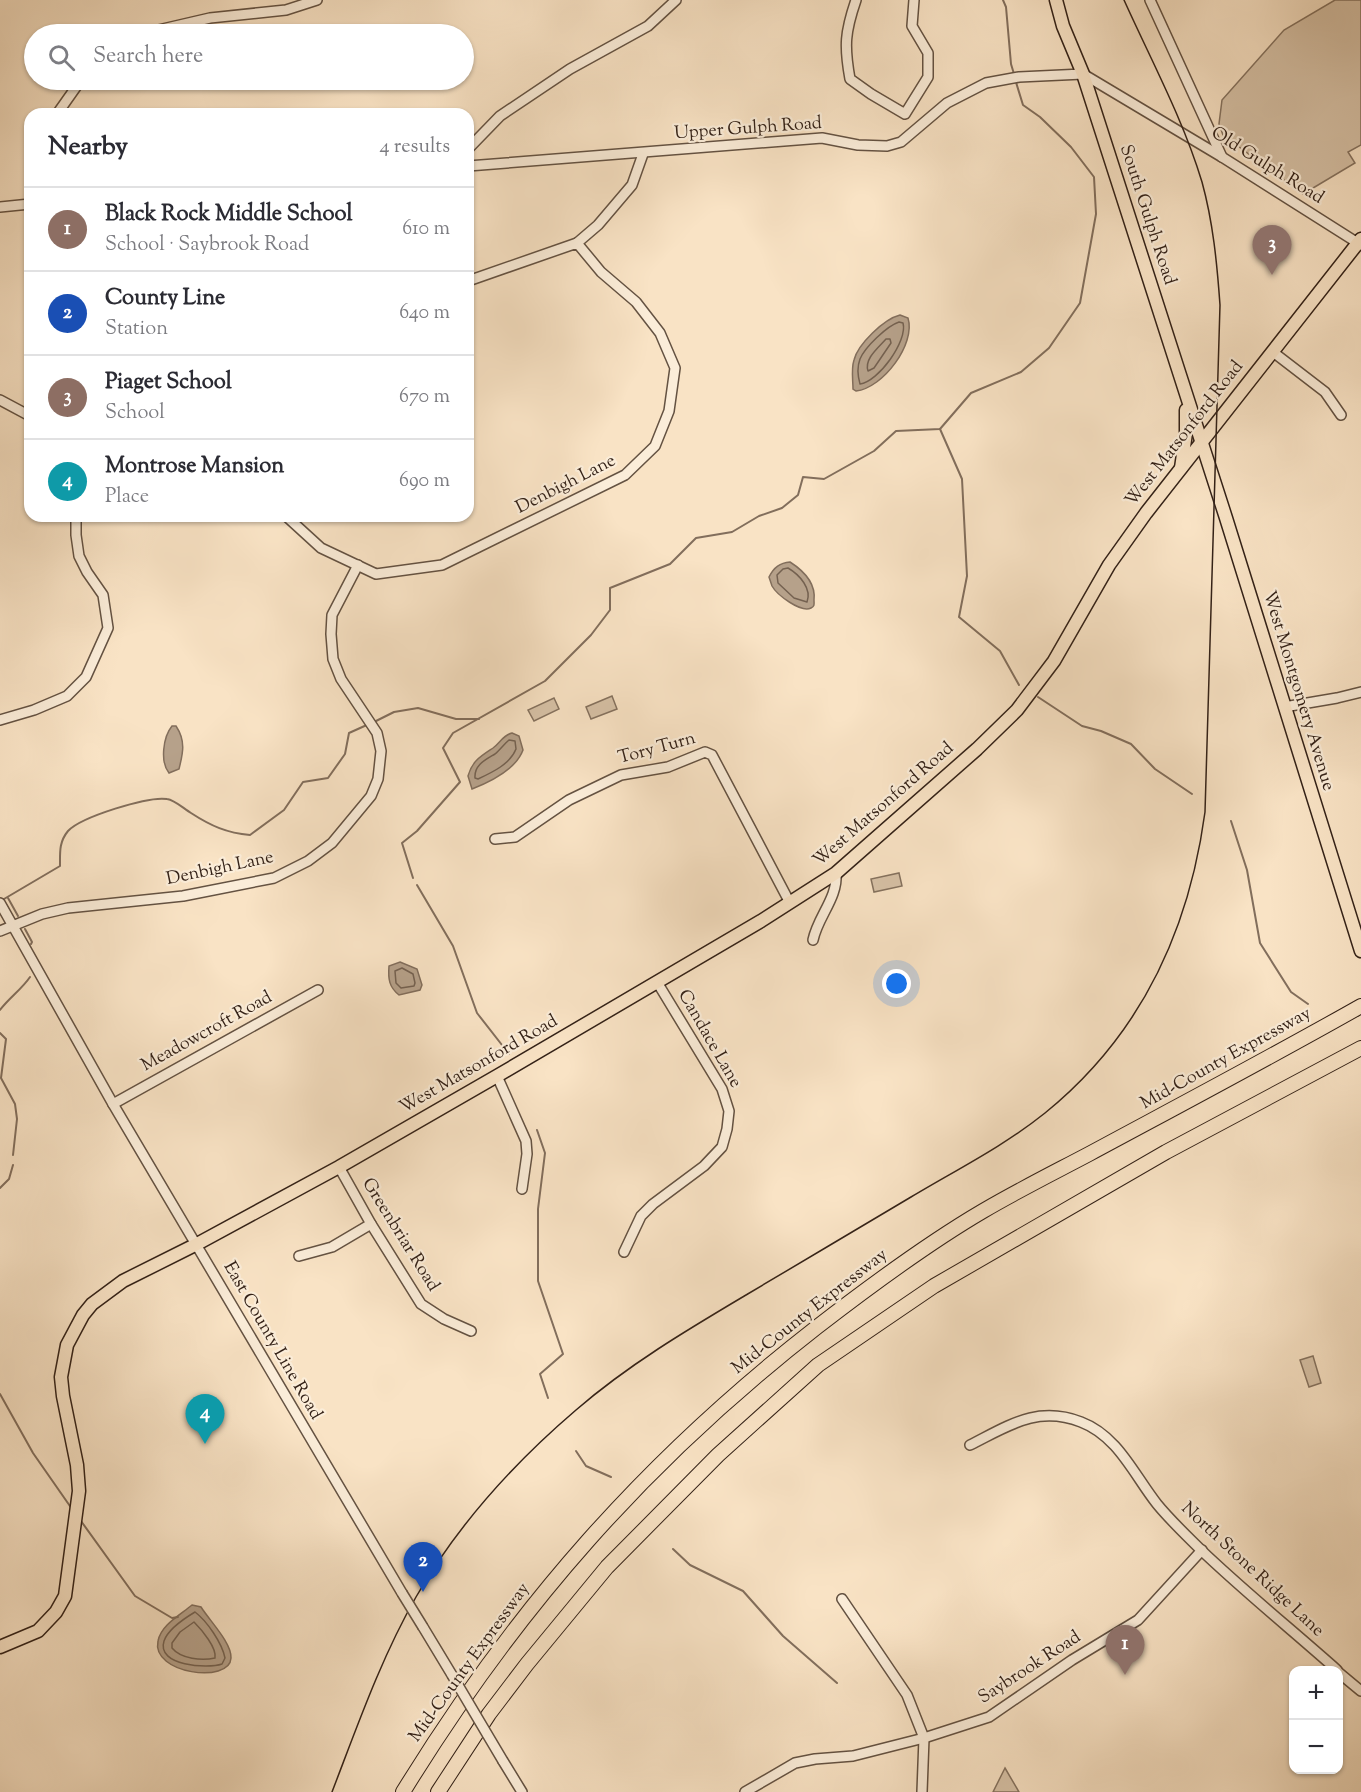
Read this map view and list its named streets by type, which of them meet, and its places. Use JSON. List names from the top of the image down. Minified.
{"streets":{"highway":["Mid-County Expressway"],"main road":["South Gulph Road","West Matsonford Road","West Montgomery Avenue"],"street":["Upper Gulph Road","Old Gulph Road","Denbigh Lane","Tory Turn","Meadowcroft Road","Candace Lane","Greenbriar Road","East County Line Road","North Stone Ridge Lane","Saybrook Road"]},"crossings":[["Upper Gulph Road","Old Gulph Road"],["Upper Gulph Road","South Gulph Road"],["Old Gulph Road","South Gulph Road"],["Old Gulph Road","West Matsonford Road"],["South Gulph Road","West Matsonford Road"],["South Gulph Road","West Montgomery Avenue"],["West Matsonford Road","West Montgomery Avenue"],["West Matsonford Road","Tory Turn"],["West Matsonford Road","Candace Lane"],["West Matsonford Road","Greenbriar Road"],["West Matsonford Road","East County Line Road"],["Denbigh Lane","East County Line Road"],["Meadowcroft Road","East County Line Road"],["North Stone Ridge Lane","Saybrook Road"]],"page":{"search":"Search here","heading":["Nearby","4 results"],"list":[{"mark":"1","name":"Black Rock Middle School","note":"School · Saybrook Road","value":"610 m"},{"mark":"2","name":"County Line","note":"Station","value":"640 m"},{"mark":"3","name":"Piaget School","note":"School","value":"670 m"},{"mark":"4","name":"Montrose Mansion","note":"Place","value":"690 m"}],"pins":["3","4","2","1"],"map_buttons":["+","−"]}}
